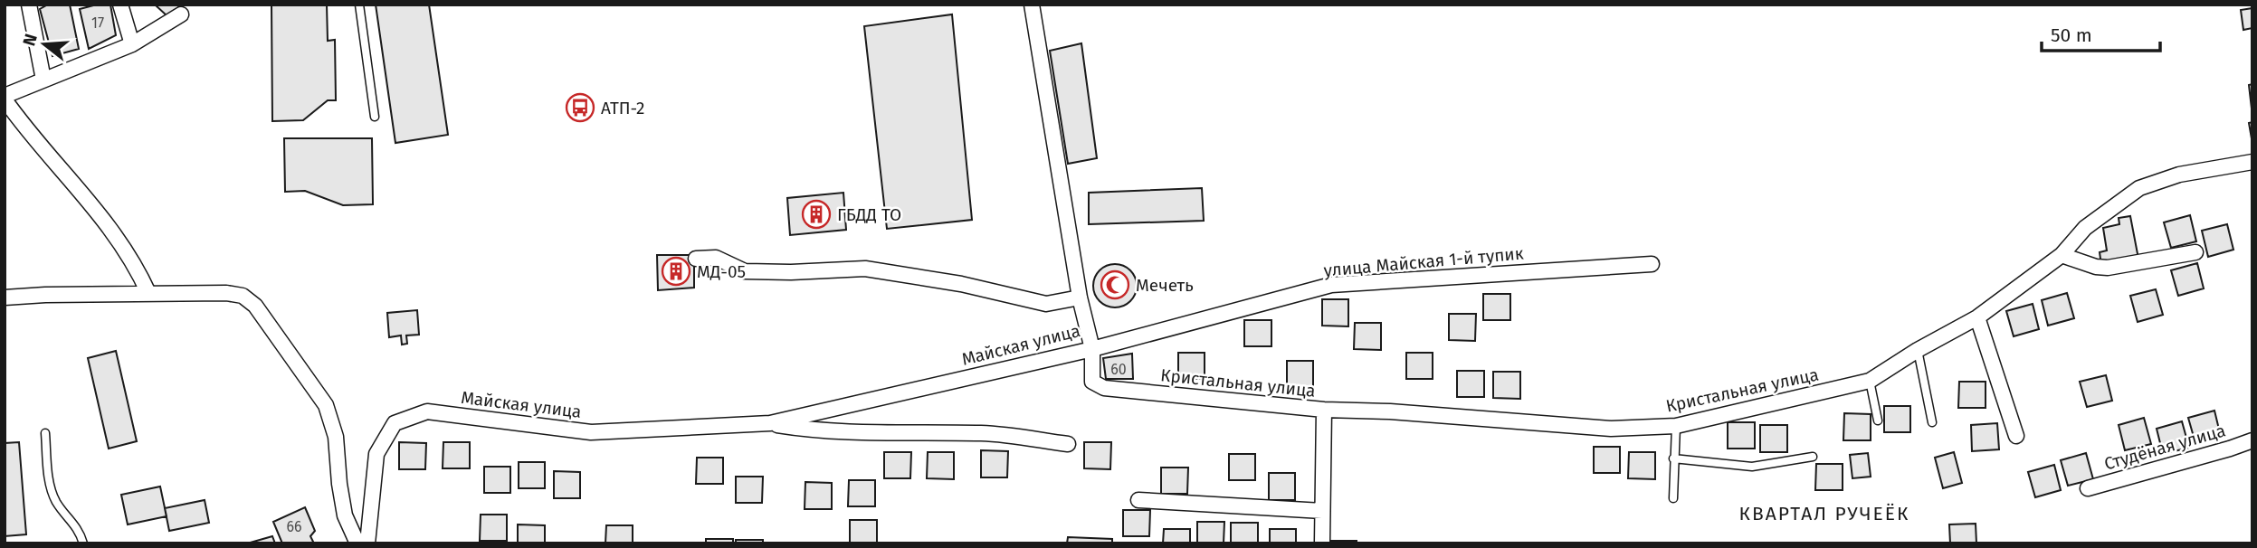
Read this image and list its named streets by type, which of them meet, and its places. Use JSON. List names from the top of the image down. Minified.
{"streets":{"street":["улица Майская 1-й тупик","Майская улица","Кристальная улица","Студёная улица"]},"crossings":[["улица Майская 1-й тупик","Майская улица"],["улица Майская 1-й тупик","Кристальная улица"],["Майская улица","Кристальная улица"]],"districts":["КВАРТАЛ РУЧЕЁК"],"places":{"bus stop":["АТП-2"],"building":["ГБДД ТО","МД-05"],"mosque":["Мечеть"]},"house_numbers":["17","60","66"],"scale_bar":"50 m","north":"left"}
